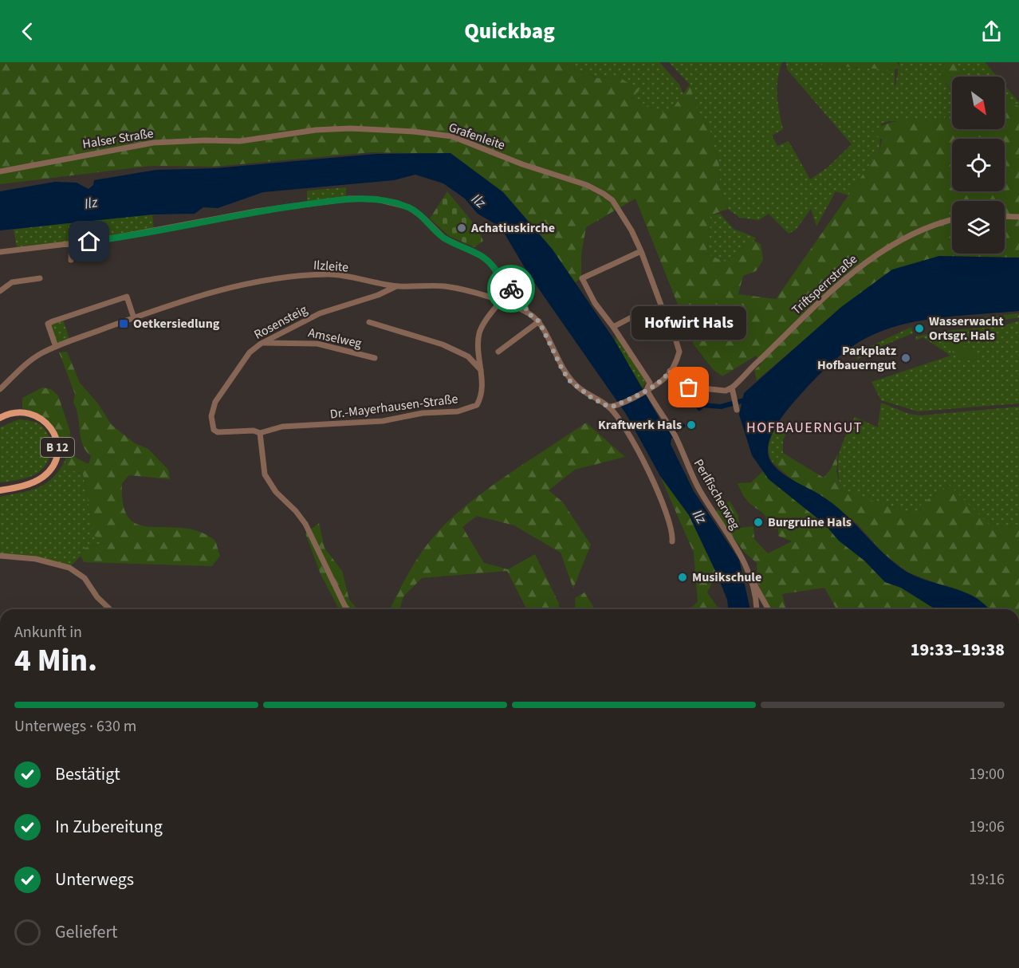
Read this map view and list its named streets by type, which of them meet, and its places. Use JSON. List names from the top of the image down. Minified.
{"streets":{"main road":["B 12"],"street":["Grafenleite","Halser Straße","Ilzleite","Triftsperrstraße","Rosensteig","Amselweg","Dr.-Mayerhausen-Straße","Perlfischerweg"]},"crossings":[["Grafenleite","Halser Straße"],["Ilzleite","Rosensteig"],["Ilzleite","Dr.-Mayerhausen-Straße"],["Rosensteig","Amselweg"],["Rosensteig","Dr.-Mayerhausen-Straße"]],"districts":["HOFBAUERNGUT"],"water":["Ilz"],"places":{"other":["Achatiuskirche","Wasserwacht Ortsgr. Hals","Parkplatz Hofbauerngut","Hofwirt Hals","Kraftwerk Hals","Burgruine Hals","Musikschule"],"transit":["Oetkersiedlung"]},"north":"bottom right","page":{"header":"Quickbag","bubble":"Hofwirt Hals","heading":["4 Min.","Ankunft in","19:33–19:38"],"bar":"Unterwegs · 630 m","list":[["Bestätigt","19:00"],["In Zubereitung","19:06"],["Unterwegs","19:16"],"Geliefert"]}}
